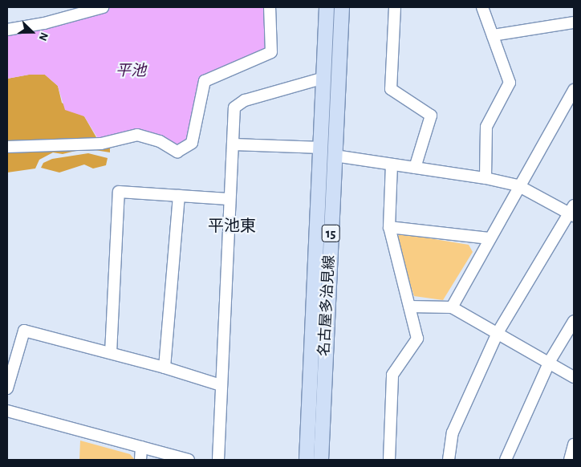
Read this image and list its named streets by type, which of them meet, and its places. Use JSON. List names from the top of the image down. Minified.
{"streets":{"main road":["15","名古屋多治見線"]},"districts":["平池東"],"water":["平池"],"north":"right"}
